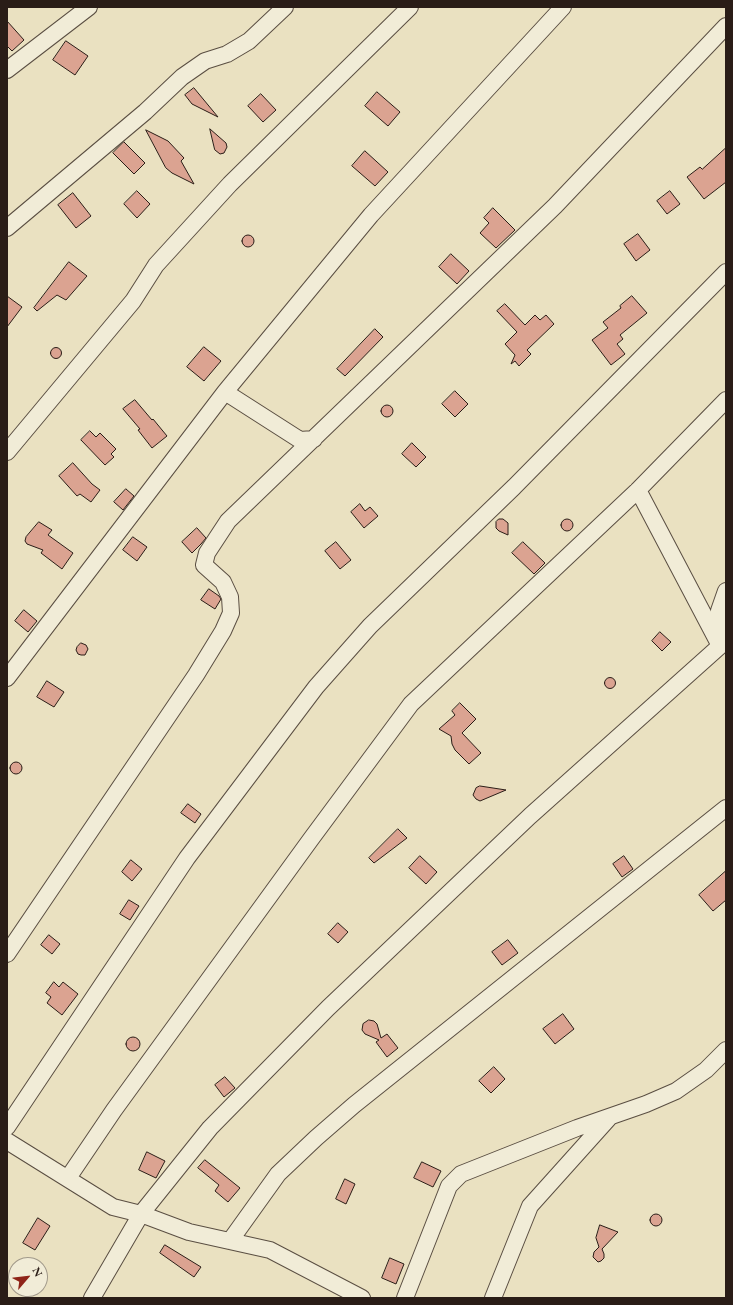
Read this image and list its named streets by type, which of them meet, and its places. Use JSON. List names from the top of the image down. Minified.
{"north":"top right"}
